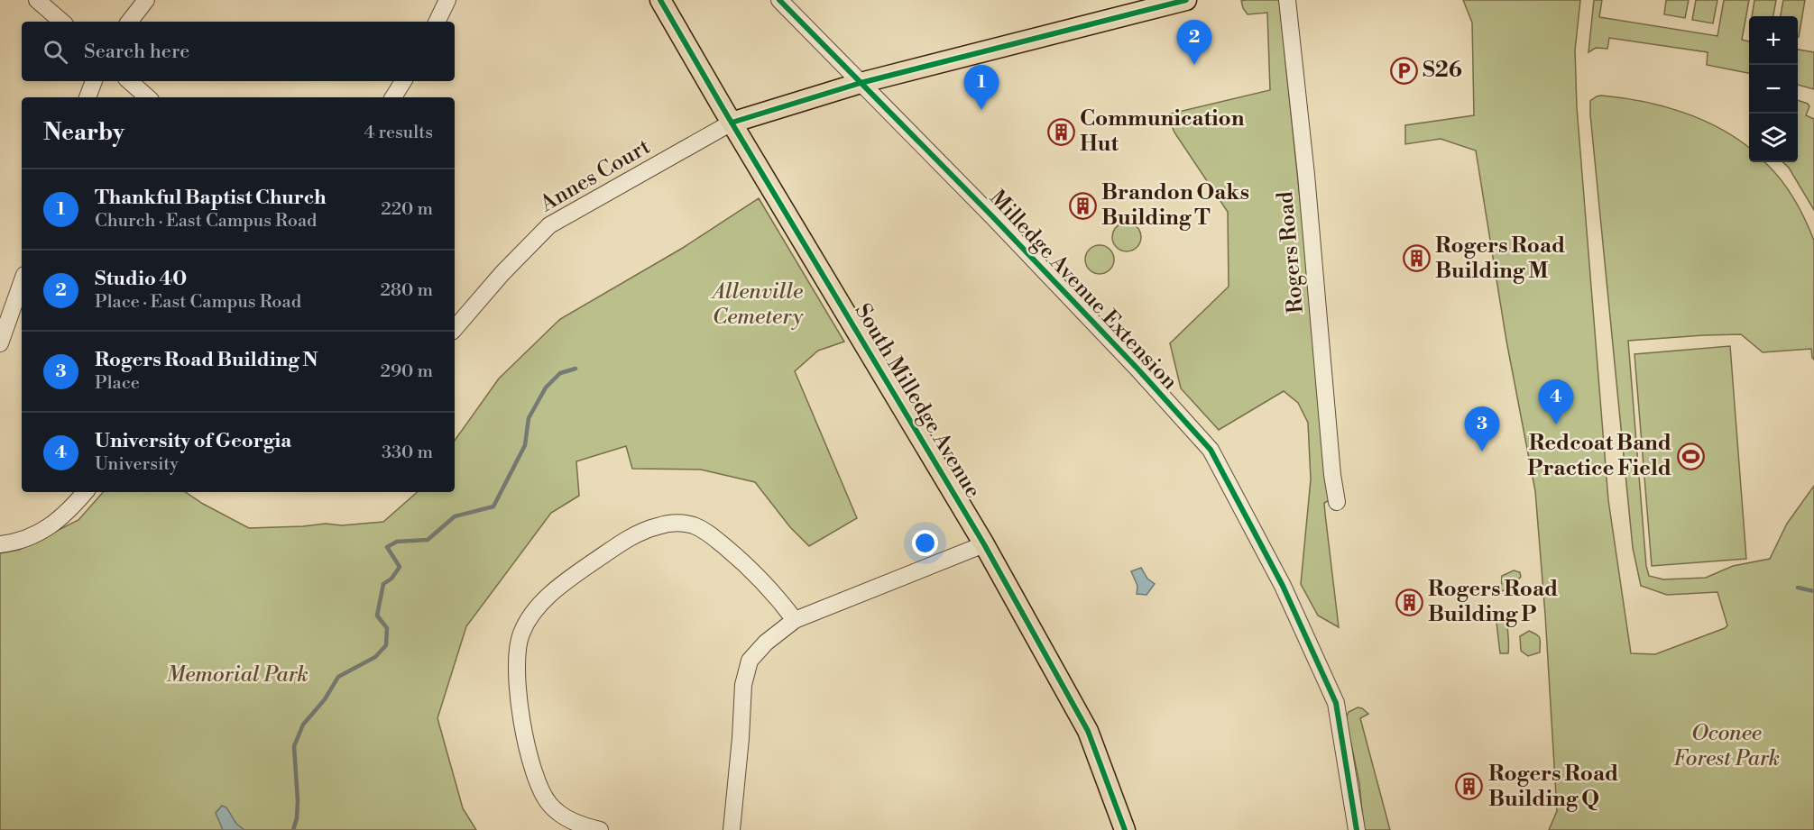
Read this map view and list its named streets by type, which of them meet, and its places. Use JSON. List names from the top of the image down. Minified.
{"streets":{"main road":["South Milledge Avenue"],"street":["Annes Court","Rogers Road","Milledge Avenue Extension"]},"crossings":[["Annes Court","South Milledge Avenue"]],"parks":["Allenville Cemetery","Memorial Park","Oconee Forest Park"],"places":{"parking":["S26"],"building":["Communication Hut","Brandon Oaks Building T","Rogers Road Building M","Rogers Road Building P","Rogers Road Building Q"],"sports":["Redcoat Band Practice Field"]},"page":{"map_buttons":["+","−"],"pins":["2","1","4","3"],"search":"Search here","heading":["Nearby","4 results"],"list":[{"mark":"1","name":"Thankful Baptist Church","note":"Church · East Campus Road","value":"220 m"},{"mark":"2","name":"Studio 40","note":"Place · East Campus Road","value":"280 m"},{"mark":"3","name":"Rogers Road Building N","note":"Place","value":"290 m"},{"mark":"4","name":"University of Georgia","note":"University","value":"330 m"}]}}
